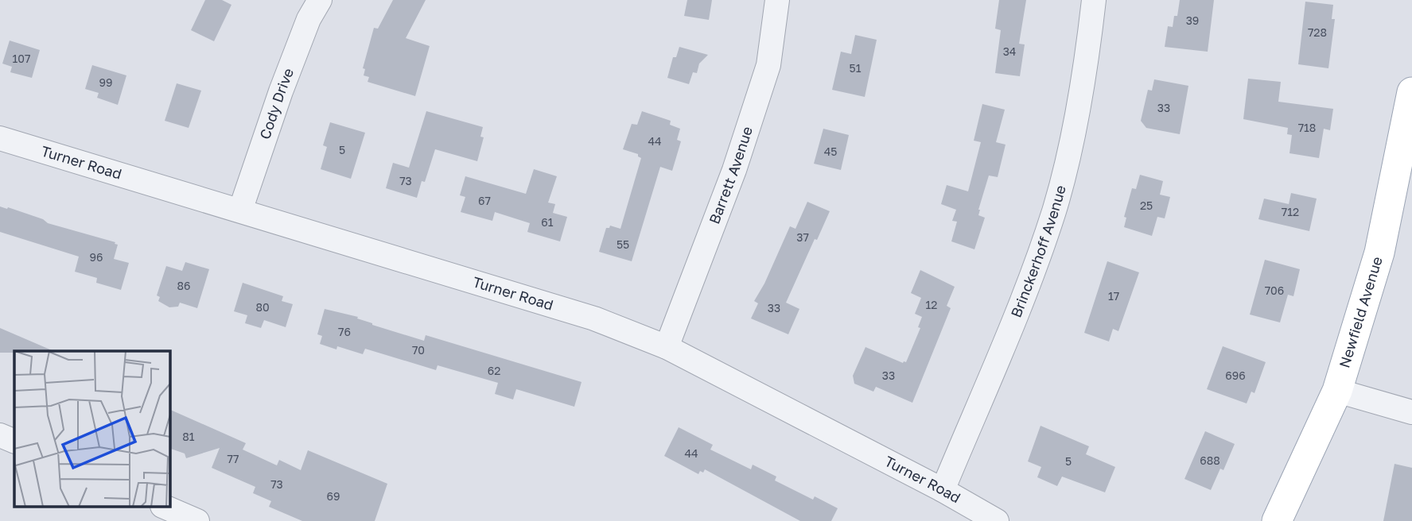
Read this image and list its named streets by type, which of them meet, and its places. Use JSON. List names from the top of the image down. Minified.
{"streets":{"main road":["Newfield Avenue"],"street":["Cody Drive","Turner Road","Barrett Avenue","Brinckerhoff Avenue"]},"crossings":[["Cody Drive","Turner Road"],["Turner Road","Barrett Avenue"],["Turner Road","Brinckerhoff Avenue"]],"house_numbers":["39","728","34","107","51","99","33","718","44","5","45","73","67","25","712","61","37","55","96","86","706","17","12","80","33","76","70","62","33","696","81","44","77","688","5","73","69"]}
